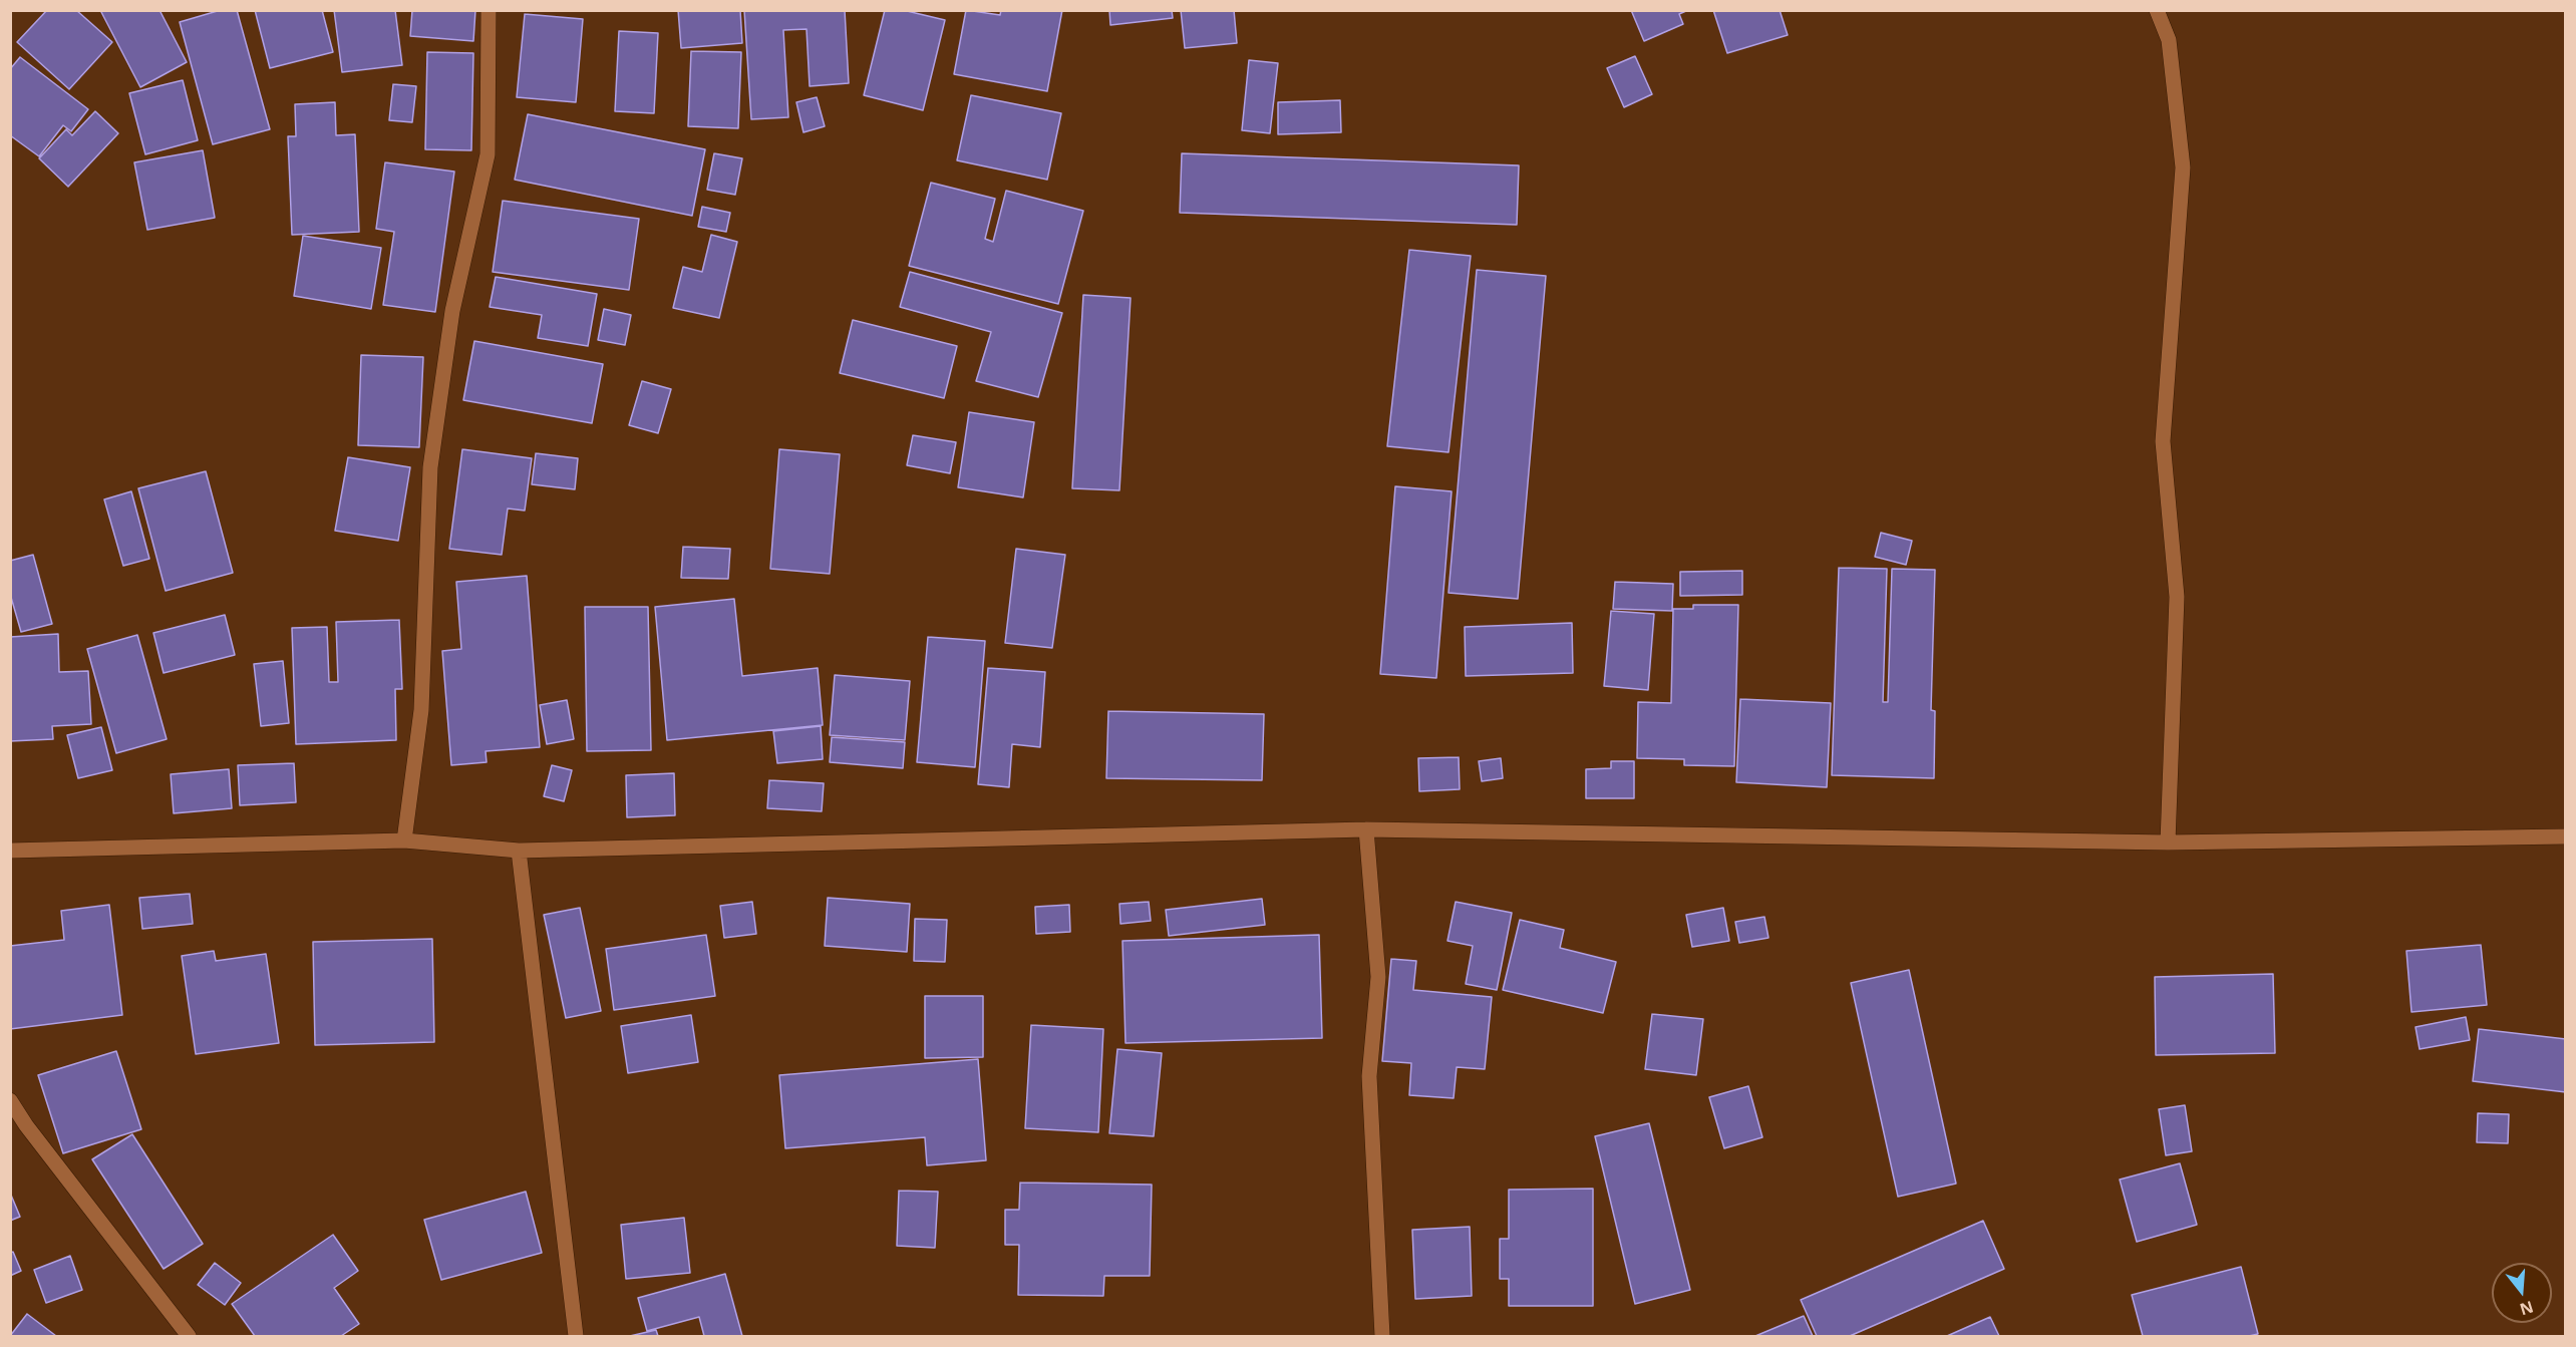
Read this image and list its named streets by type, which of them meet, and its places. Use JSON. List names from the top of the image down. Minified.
{"north":"bottom"}
